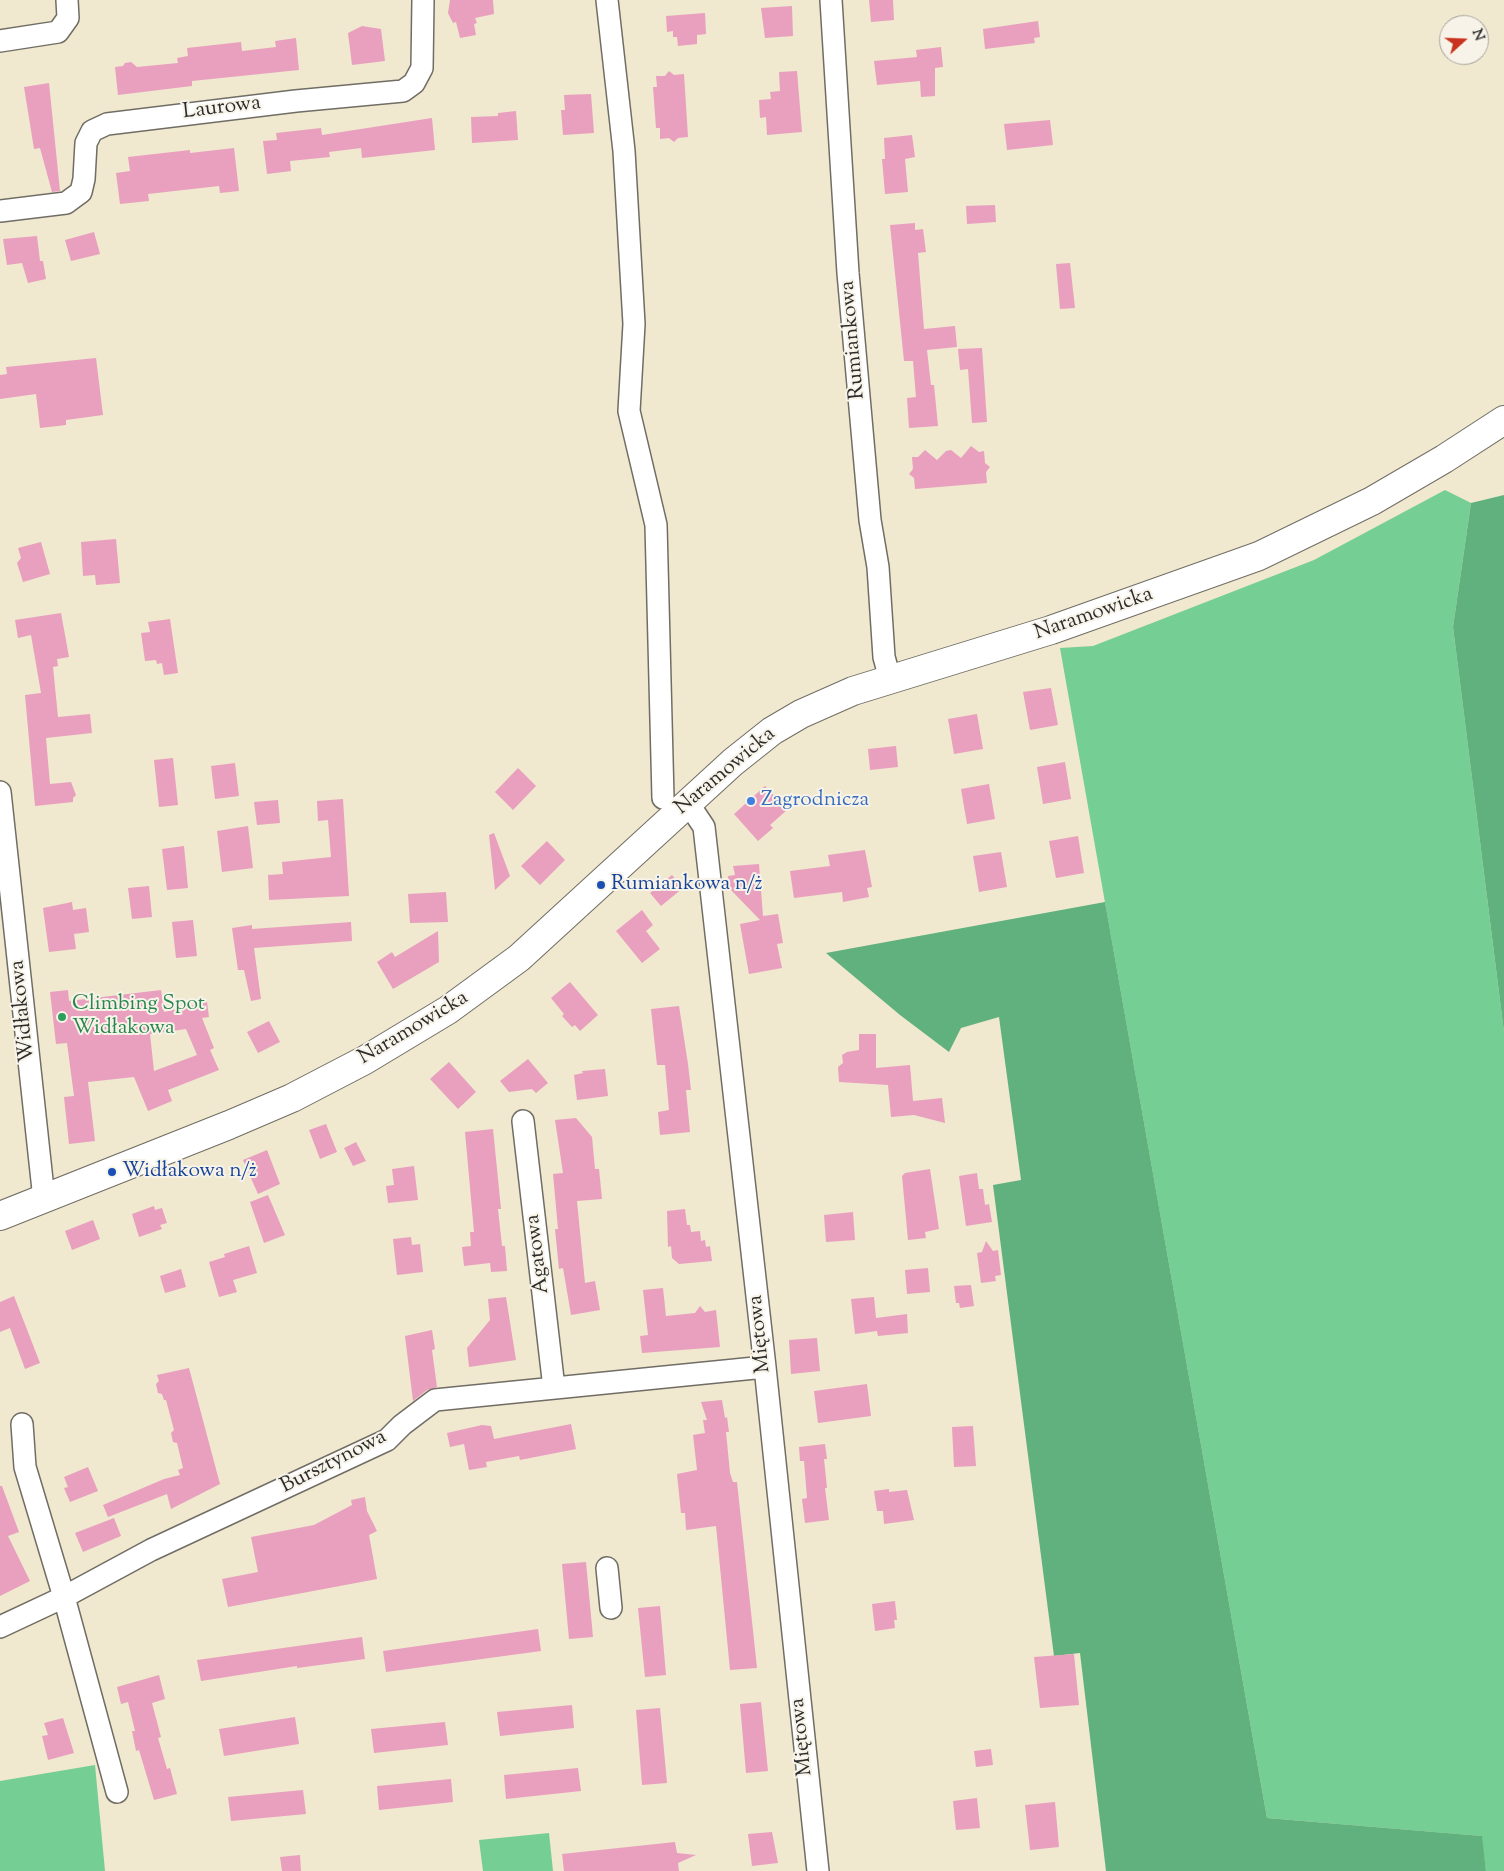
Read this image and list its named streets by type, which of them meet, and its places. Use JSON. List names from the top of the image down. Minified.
{"streets":{"street":["Laurowa","Rumiankowa","Naramowicka","Widłakowa","Agatowa","Miętowa","Bursztynowa"]},"crossings":[["Rumiankowa","Naramowicka"],["Naramowicka","Widłakowa"],["Naramowicka","Miętowa"],["Agatowa","Bursztynowa"],["Miętowa","Bursztynowa"]],"places":["Zagrodnicza","Rumiankowa n/ż","Climbing Spot Widłakowa","Widłakowa n/ż"],"north":"right"}
